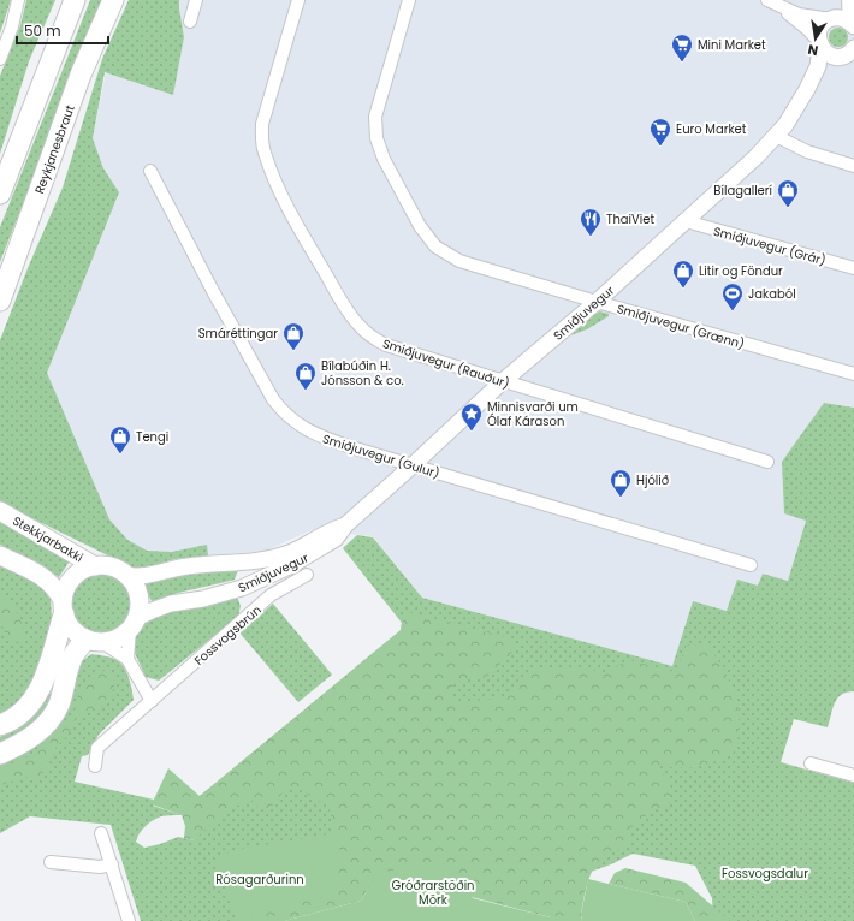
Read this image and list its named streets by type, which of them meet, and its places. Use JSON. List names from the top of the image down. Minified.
{"streets":{"highway":["Reykjanesbraut"],"main road":["Stekkjarbakki"],"street":["Smiðjuvegur (Grár)","Smiðjuvegur","Smiðjuvegur (Grænn)","Smiðjuvegur (Rauður)","Smiðjuvegur (Gulur)","Fossvogsbrún"]},"crossings":[["Smiðjuvegur (Grár)","Smiðjuvegur"],["Smiðjuvegur","Smiðjuvegur (Grænn)"],["Smiðjuvegur","Smiðjuvegur (Rauður)"],["Smiðjuvegur","Smiðjuvegur (Gulur)"],["Smiðjuvegur","Stekkjarbakki"]],"parks":["Fossvogsdalur","Rósagarðurinn","Gróðrarstöðin Mörk"],"places":{"supermarket":["Mini Market","Euro Market"],"shop":["Bílagallerí","Litir og Föndur","Smáréttingar","Bílabúðin H. Jónsson & co.","Tengi","Hjólið"],"restaurant":["ThaiViet"],"sports":["Jakaból"],"place":["Minnisvarði um Ólaf Kárason"]},"scale_bar":"50 m","north":"bottom"}
